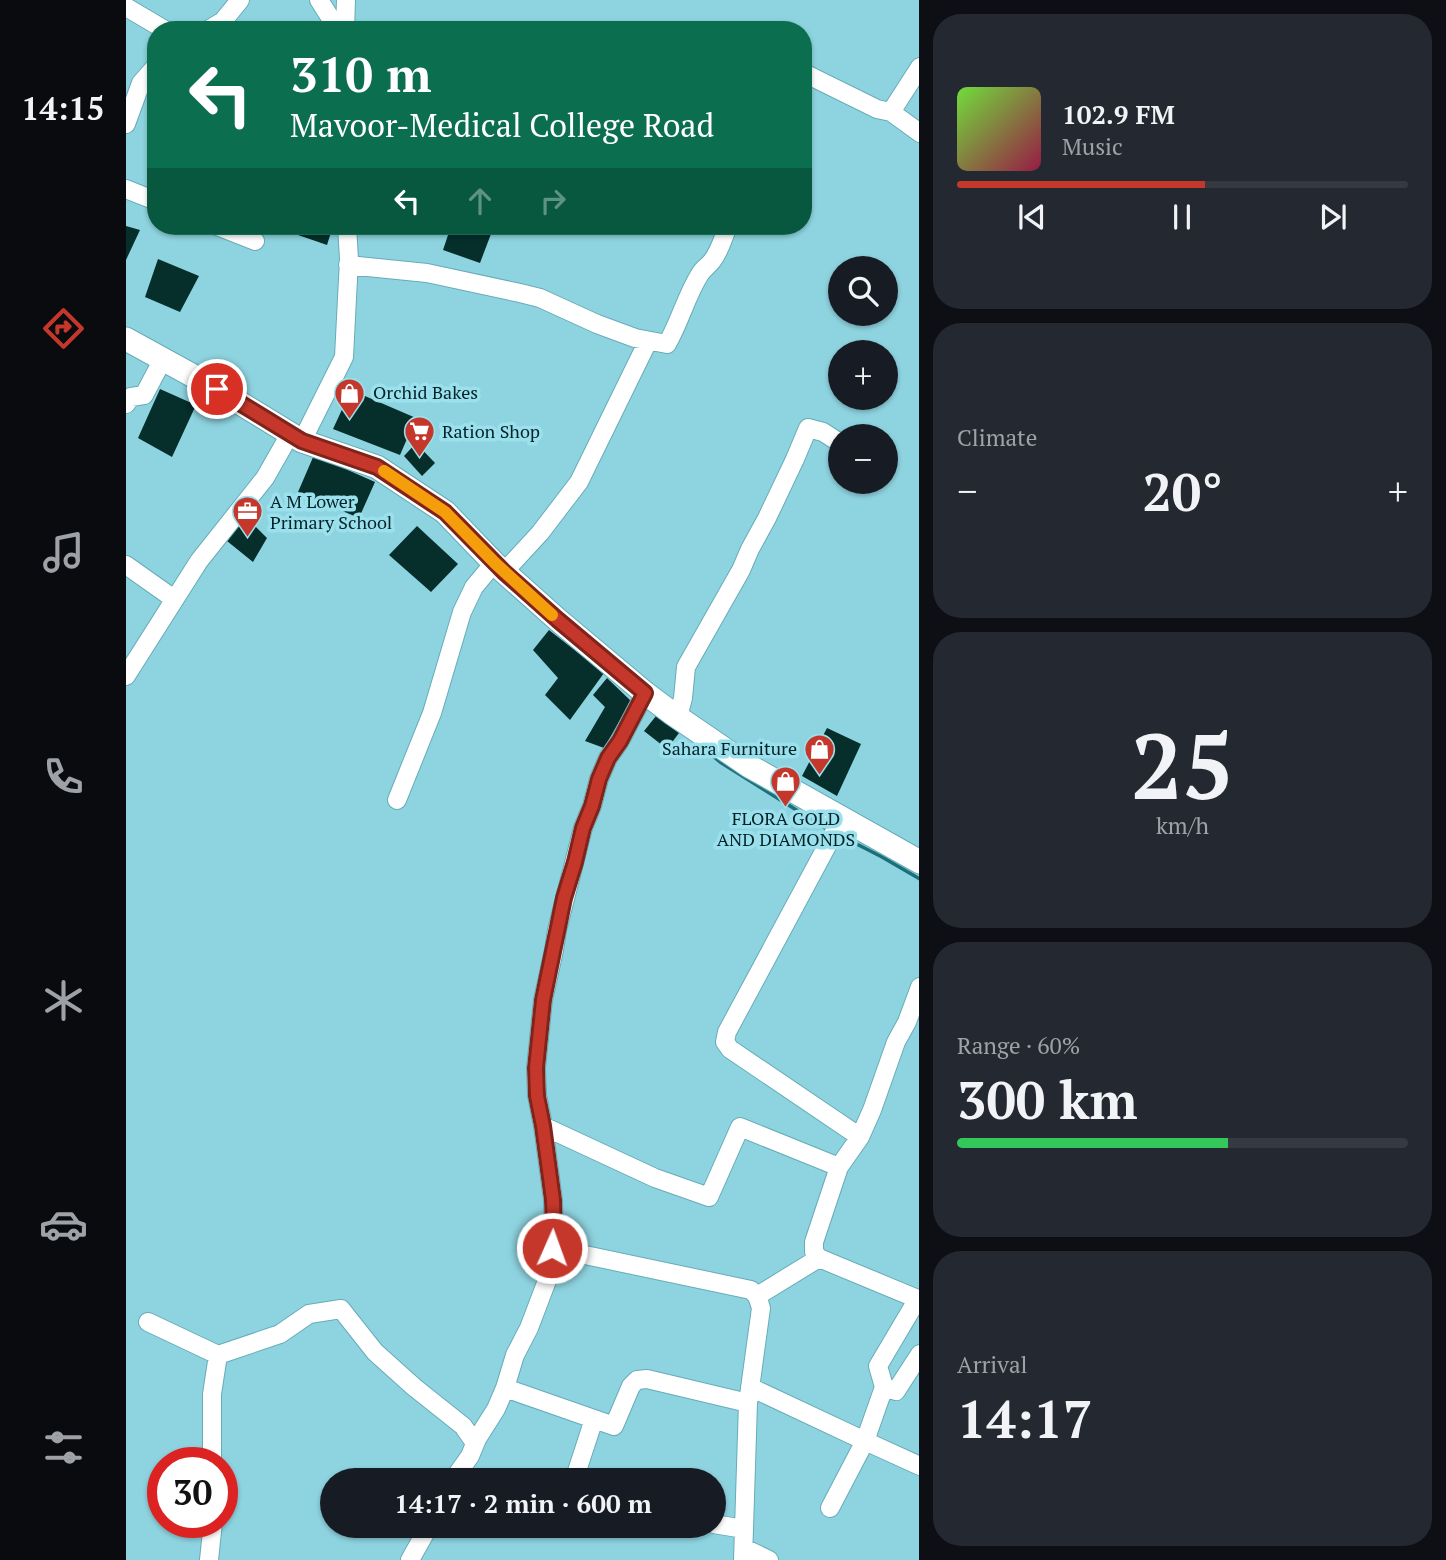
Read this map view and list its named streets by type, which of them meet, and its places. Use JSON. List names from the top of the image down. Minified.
{"places":{"shop":["Orchid Bakes","Sahara Furniture","FLORA GOLD AND DIAMONDS"],"supermarket":["Ration Shop"],"office":["A M Lower Primary School"]},"page":{"tabs":"14:15","turn":["310 m","Mavoor-Medical College Road"],"song":["102.9 FM","Music"],"map_buttons":["+","−"],"tile":["Climate",["25","km/h"],["Range · 60%","300 km"],["Arrival","14:17"]],"heat":["−","20°","+"],"limit":"30","trip":"14:17 · 2 min · 600 m"}}
